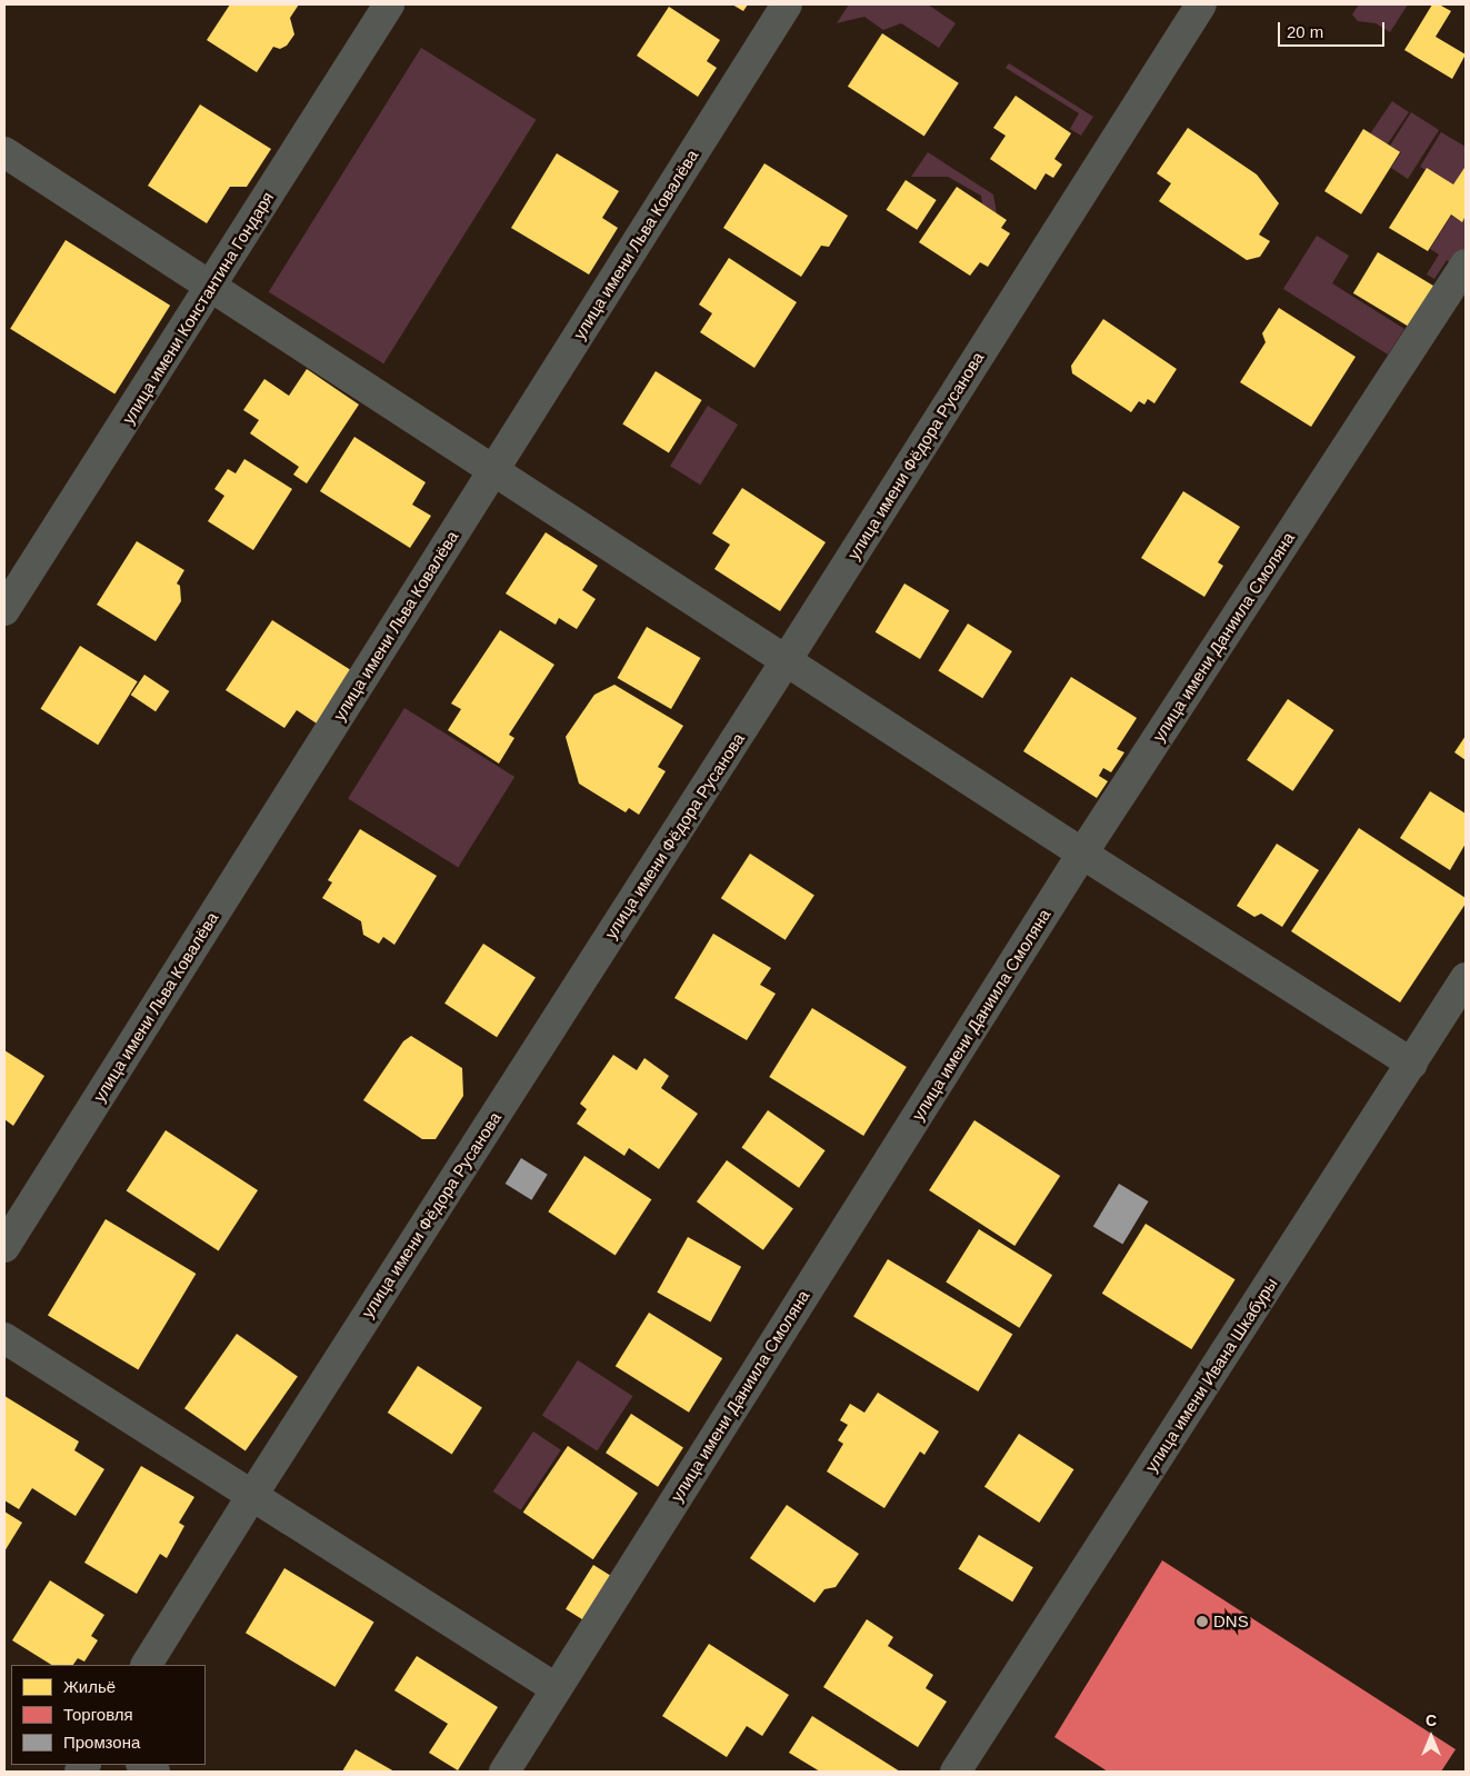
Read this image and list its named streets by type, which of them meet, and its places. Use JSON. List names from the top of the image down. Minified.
{"streets":{"street":["улица имени Льва Ковалёва","улица имени Константина Гондаря","улица имени Фёдора Русанова","улица имени Даниила Смоляна","улица имени Ивана Шкабуры"]},"places":["DNS"],"legend":["Жильё","Торговля","Промзона"],"scale_bar":"20 m","north":"top"}
